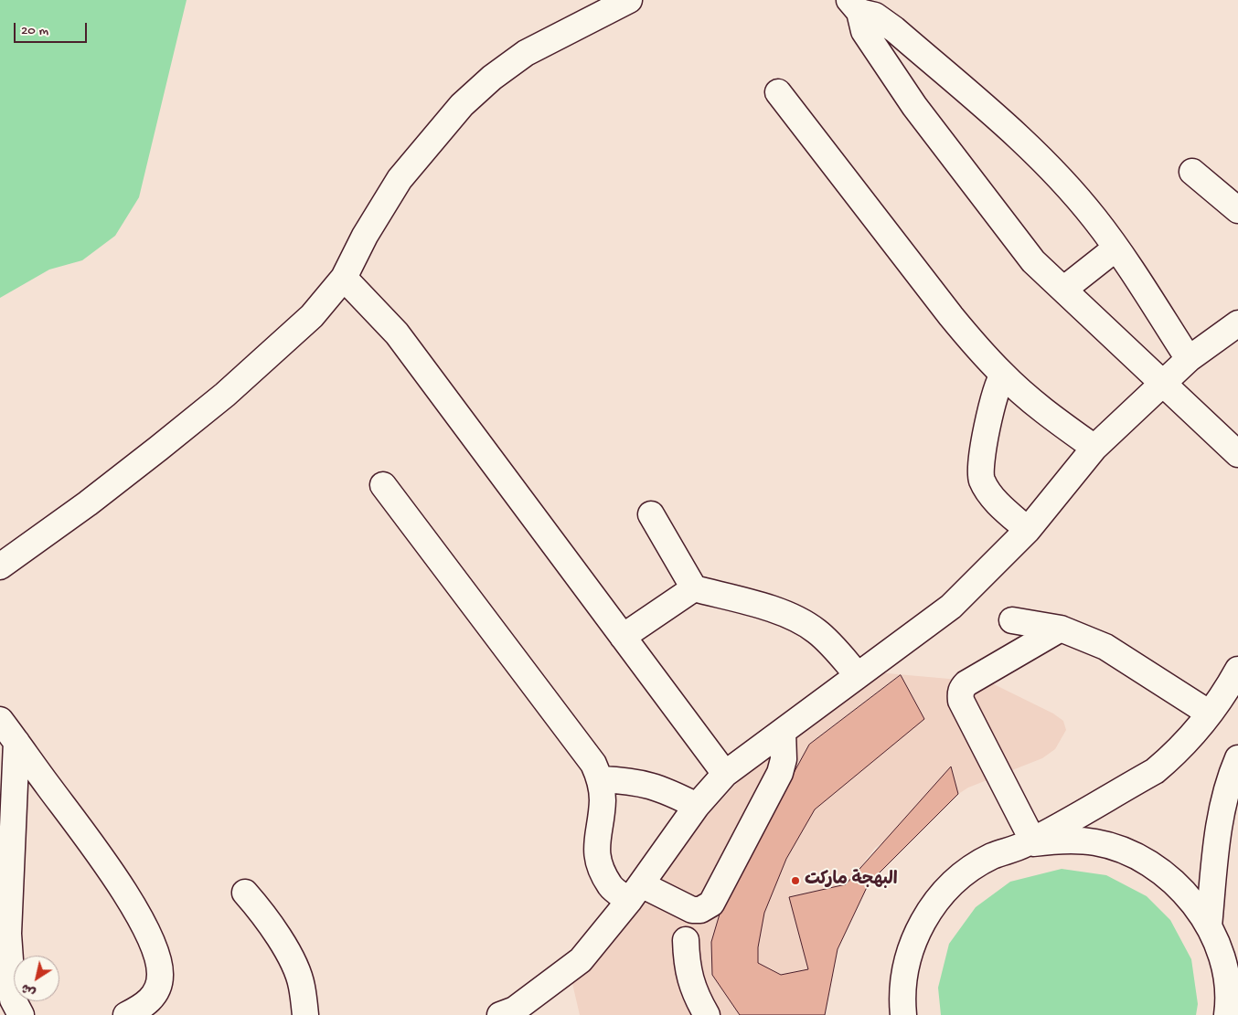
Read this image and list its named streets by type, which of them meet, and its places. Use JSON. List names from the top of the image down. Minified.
{"places":["البهجة ماركت"],"scale_bar":"20 m","north":"bottom left"}
